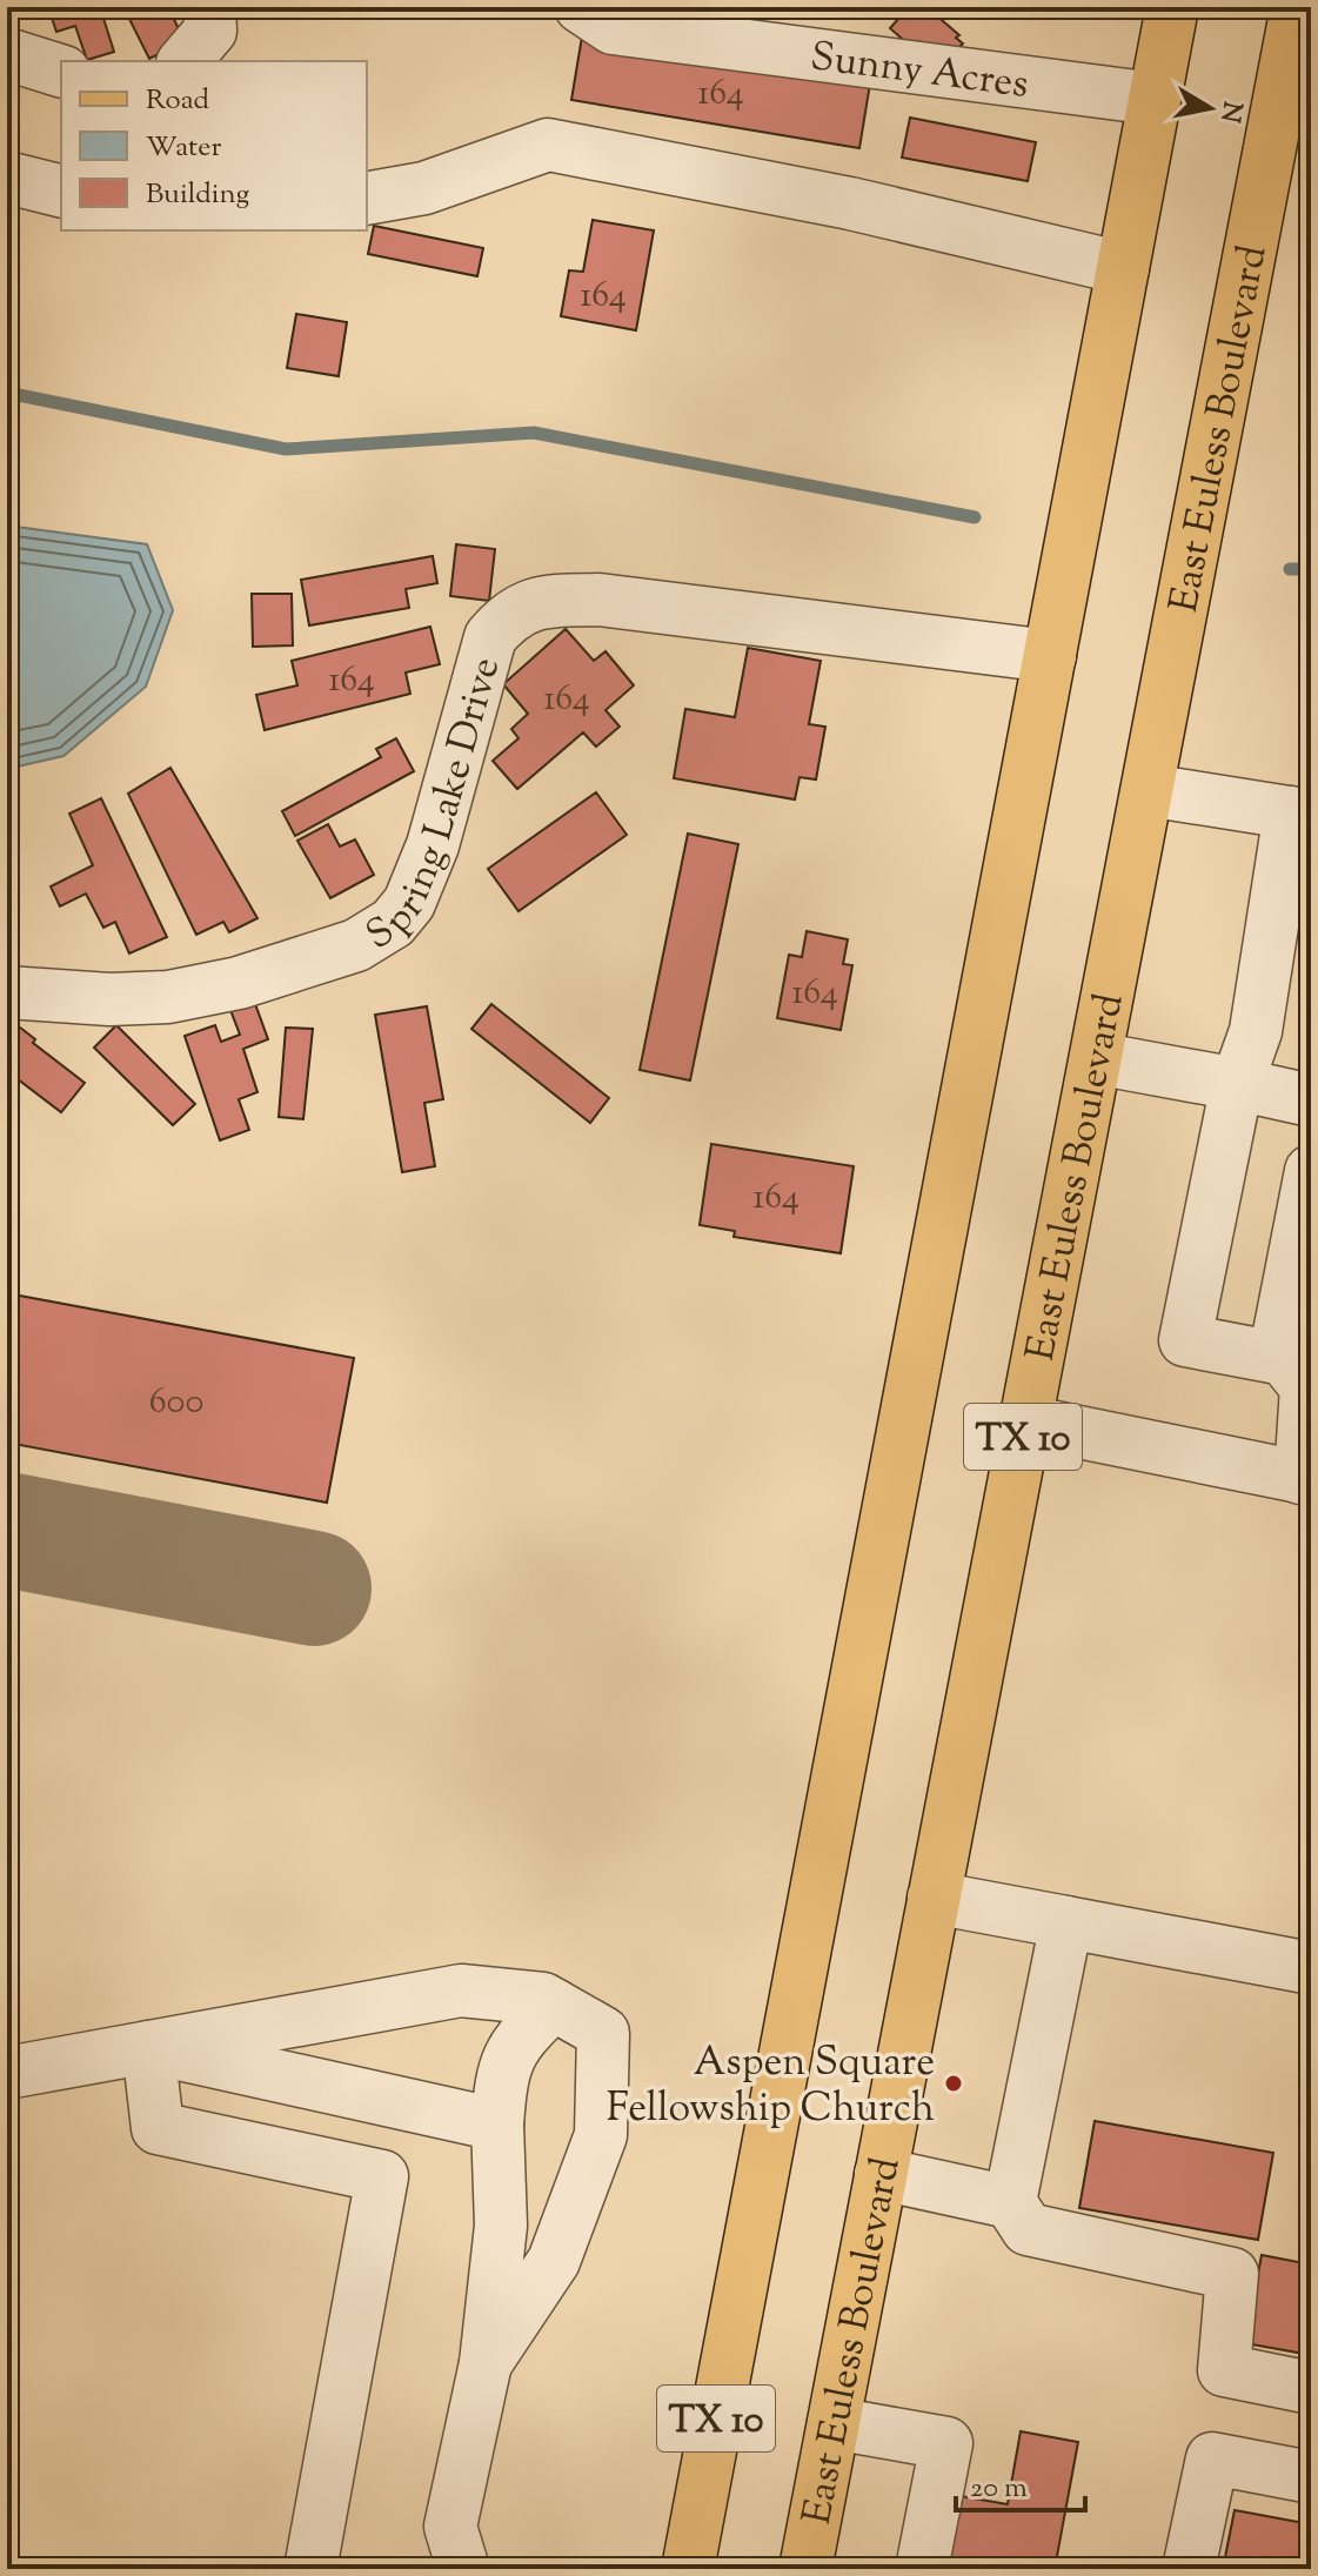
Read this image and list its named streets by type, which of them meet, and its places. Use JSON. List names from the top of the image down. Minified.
{"streets":{"main road":["East Euless Boulevard","TX 10"],"street":["Sunny Acres","Spring Lake Drive"]},"crossings":[["Sunny Acres","TX 10"],["Spring Lake Drive","TX 10"]],"places":["Aspen Square Fellowship Church"],"house_numbers":["164","164","164","164","164","164","600"],"legend":["Road","Water","Building"],"scale_bar":"20 m","north":"right"}
